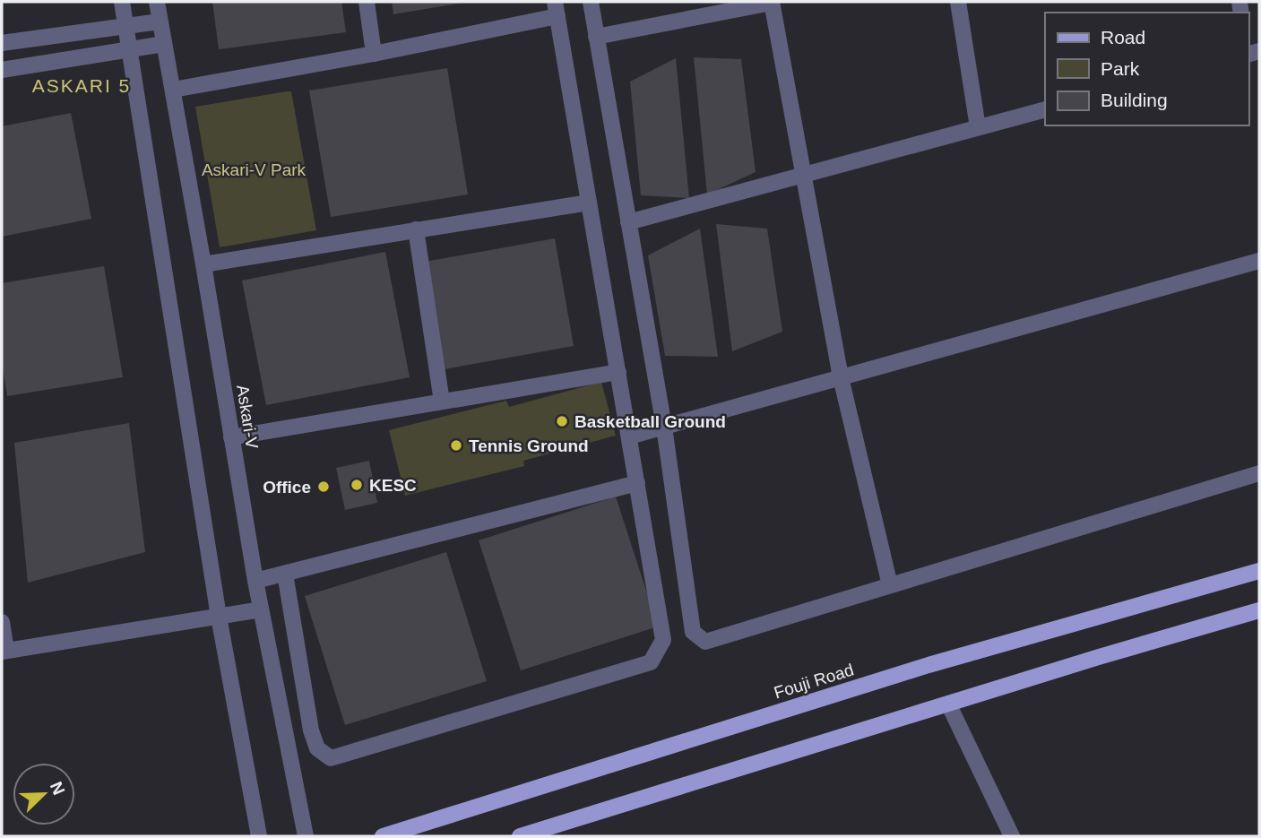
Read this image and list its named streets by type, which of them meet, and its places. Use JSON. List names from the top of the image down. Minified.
{"streets":{"main road":["Fouji Road"],"street":["Askari-V"]},"districts":["ASKARI 5"],"parks":["Askari-V Park"],"places":["Basketball Ground","Tennis Ground","KESC","Office"],"legend":["Road","Park","Building"],"north":"top right"}
